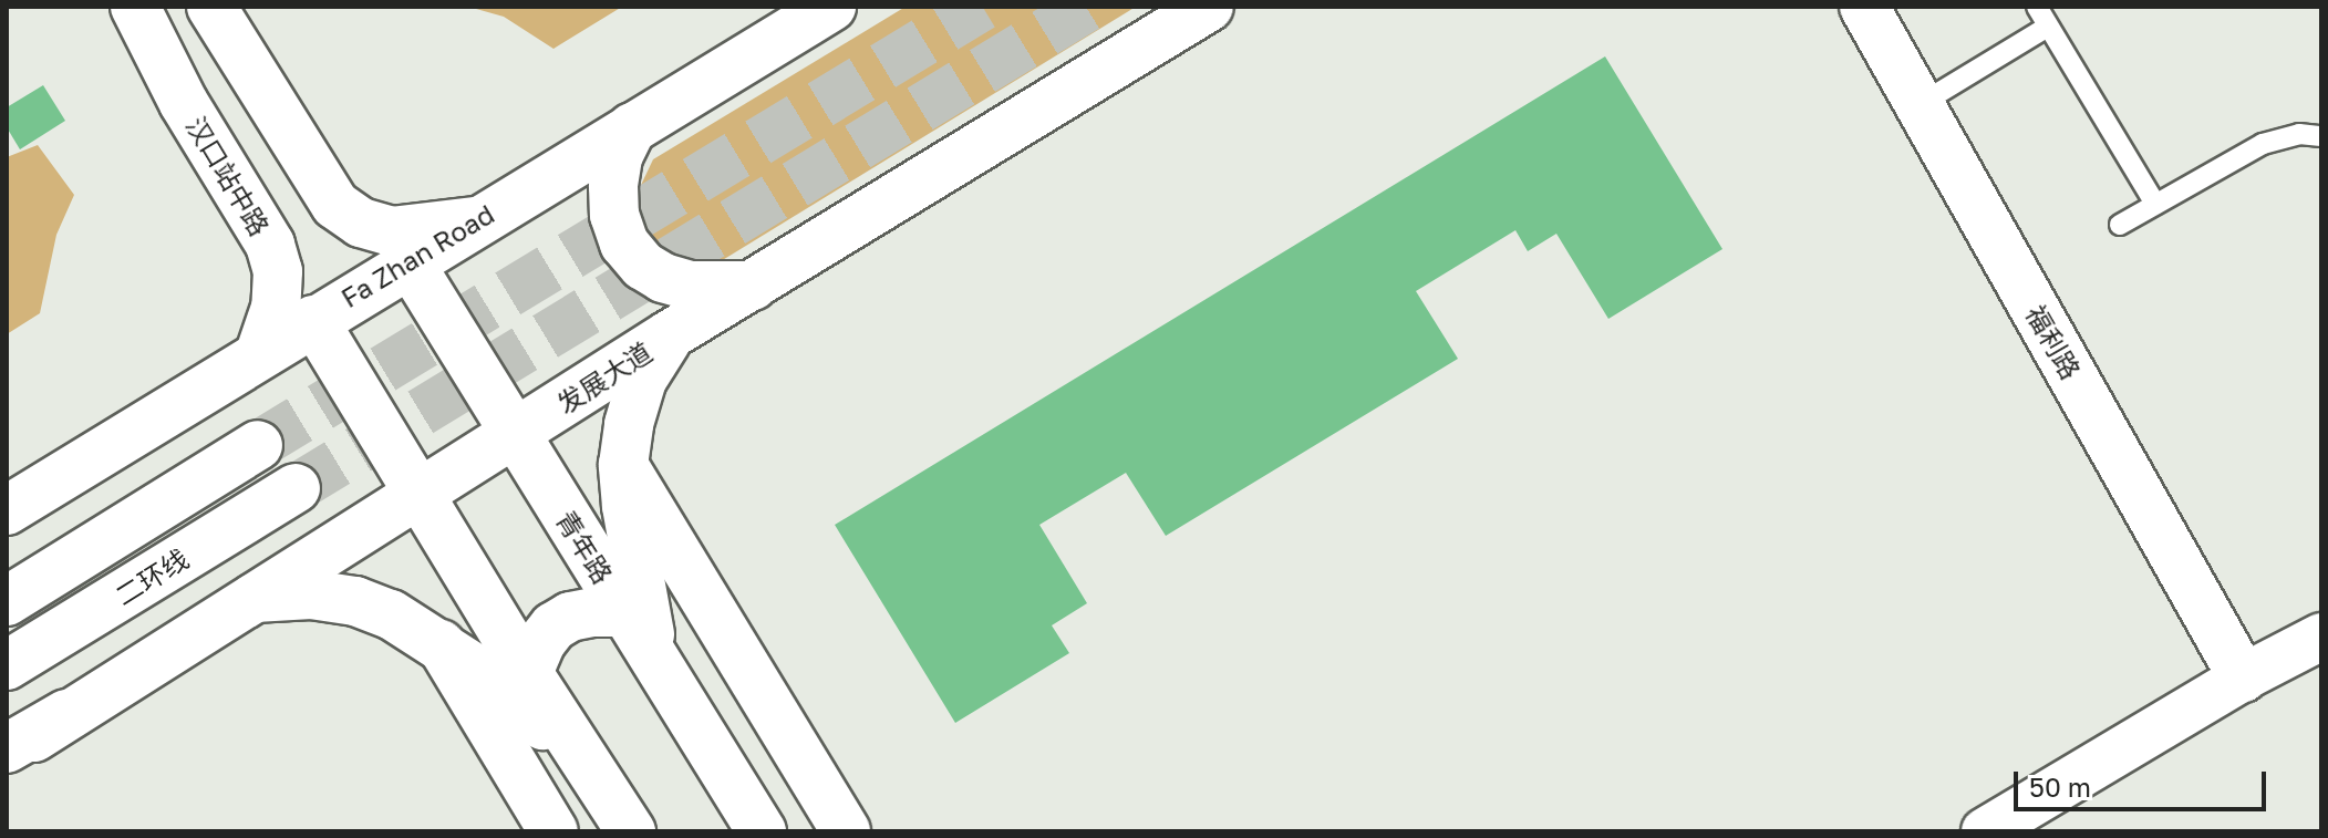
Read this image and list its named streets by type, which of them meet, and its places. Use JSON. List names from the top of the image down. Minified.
{"streets":{"main road":["汉口站中路","Fa Zhan Road","福利路","发展大道","青年路","二环线"]},"crossings":[["汉口站中路","Fa Zhan Road"],["Fa Zhan Road","青年路"],["发展大道","青年路"]],"scale_bar":"50 m"}
